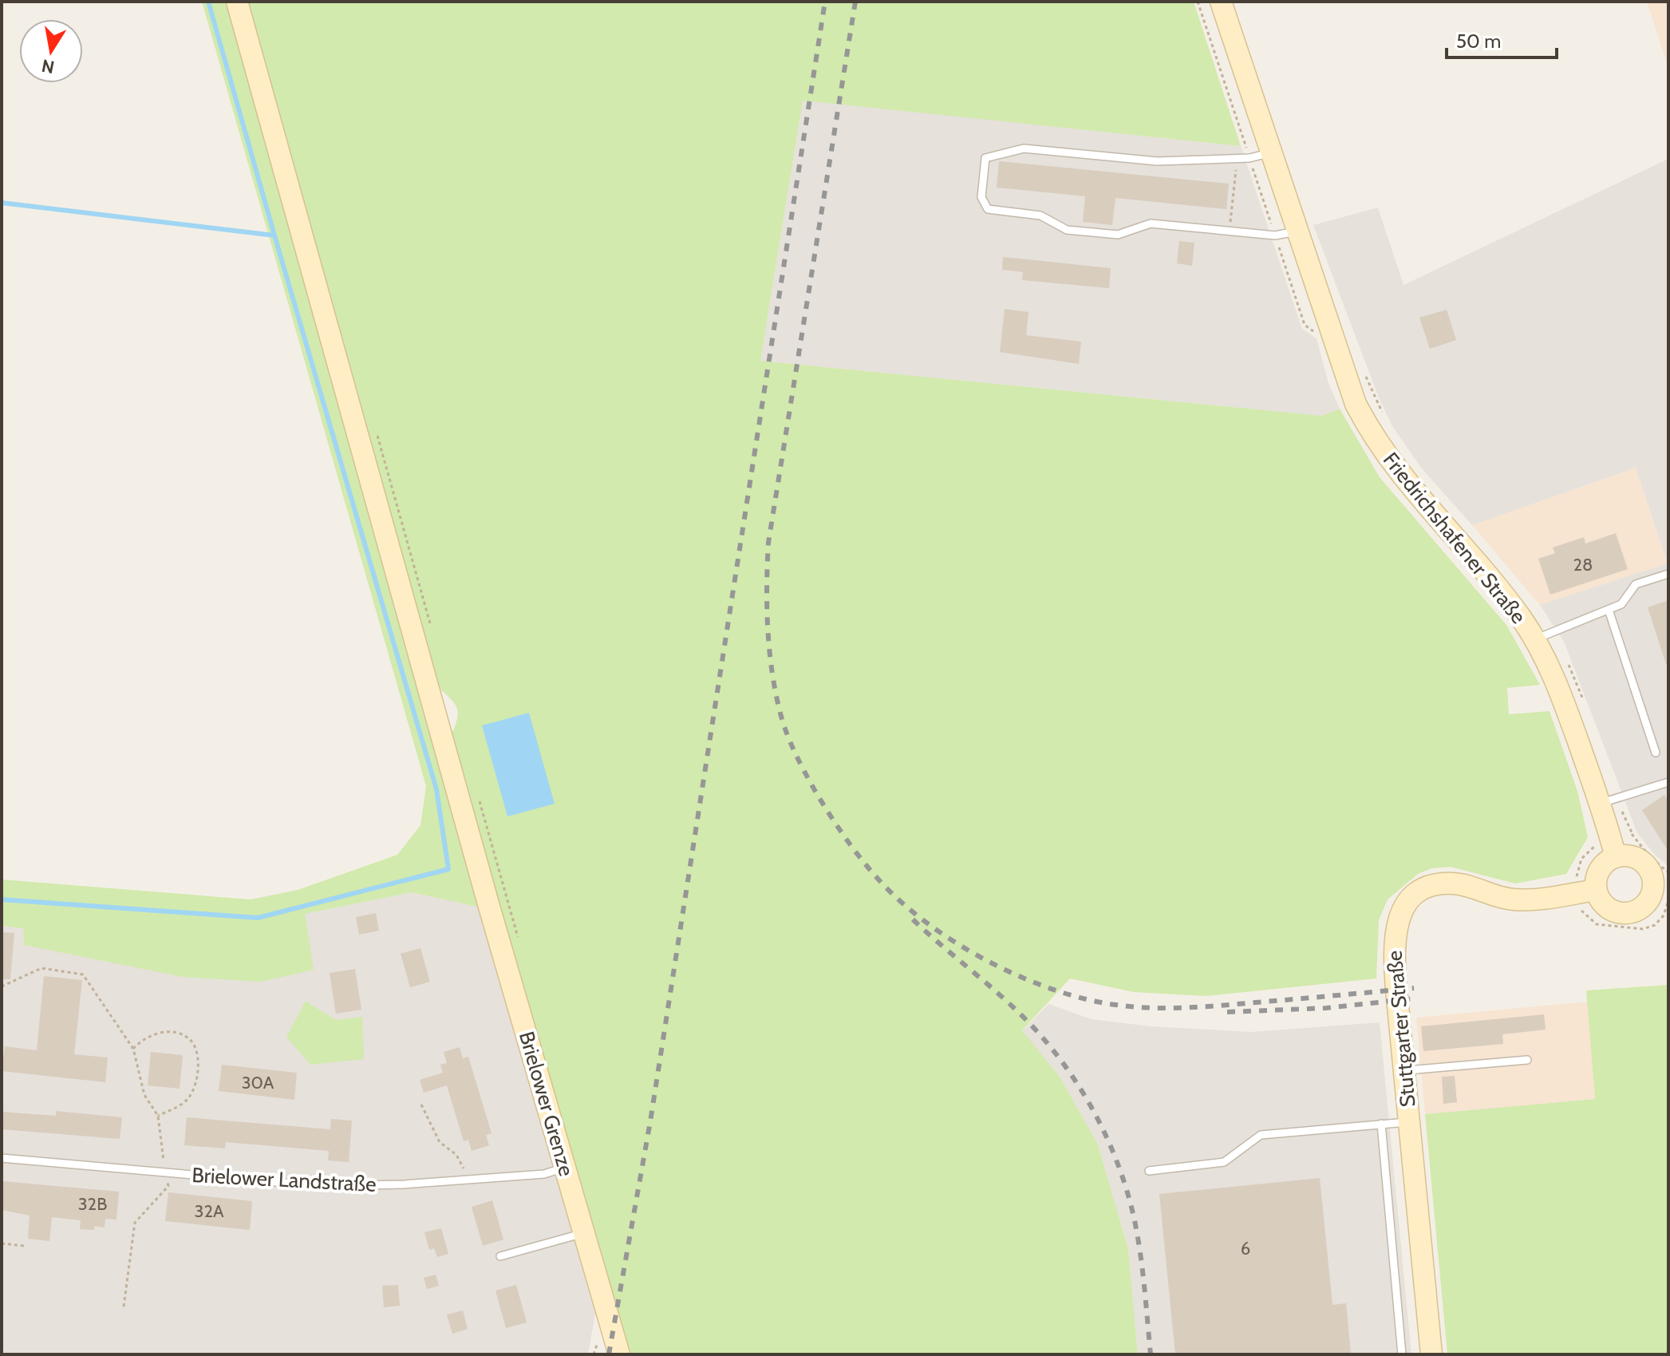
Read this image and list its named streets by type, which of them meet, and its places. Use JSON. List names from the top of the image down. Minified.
{"streets":{"street":["Friedrichshafener Straße","Stuttgarter Straße","Brielower Grenze"],"lane":["Brielower Landstraße"]},"crossings":[["Friedrichshafener Straße","Stuttgarter Straße"],["Brielower Grenze","Brielower Landstraße"]],"house_numbers":["28","30A","32B","32A","6"],"scale_bar":"50 m","north":"bottom"}
